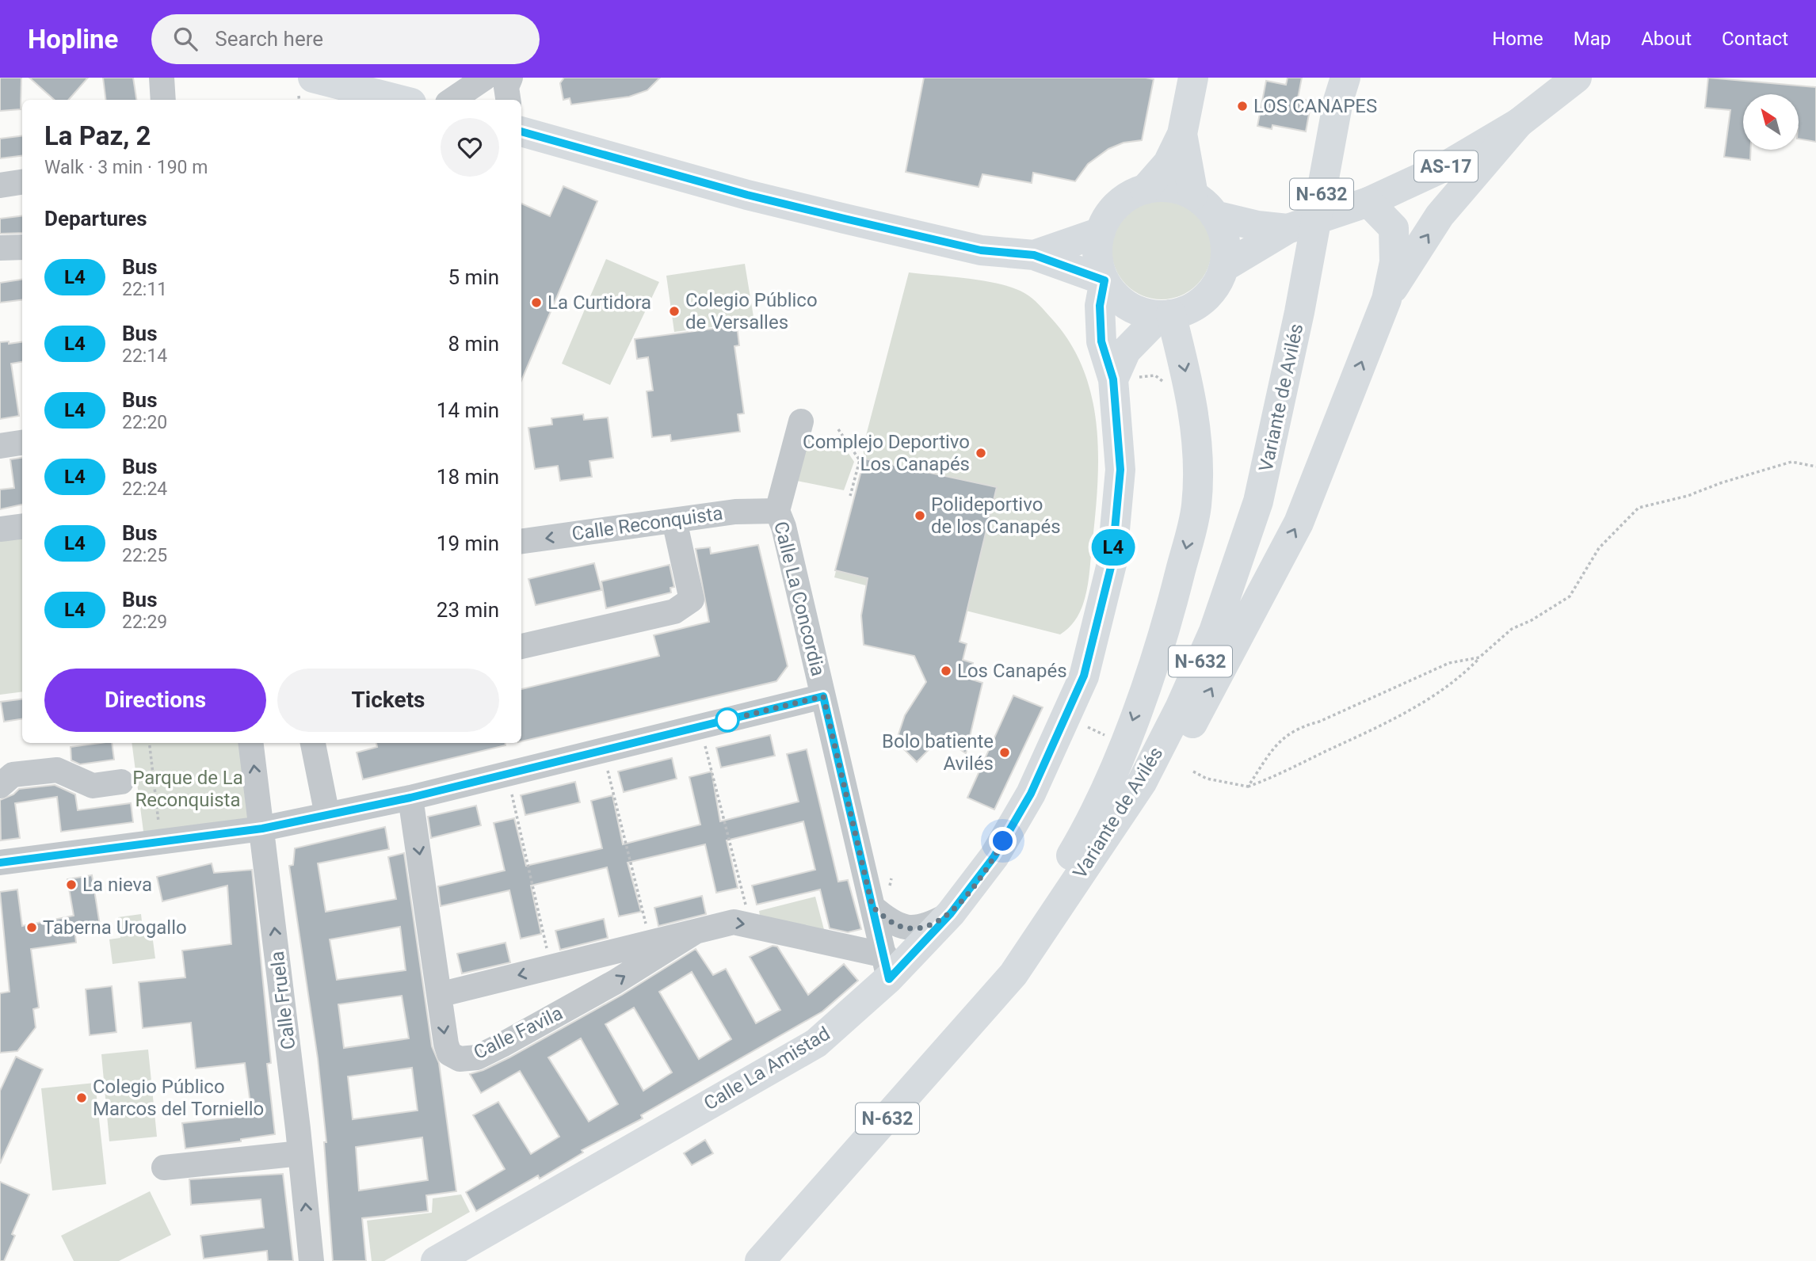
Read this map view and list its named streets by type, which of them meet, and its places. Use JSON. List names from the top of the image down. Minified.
{"streets":{"main road":["AS-17","N-632","Variante de Avilés","Calle La Amistad"],"street":["Calle Reconquista","Calle La Concordia","Calle Fruela","Calle Favila"]},"crossings":[["AS-17","Calle La Amistad"],["Calle Reconquista","Calle La Concordia"],["Calle La Concordia","Calle Favila"],["Calle La Concordia","Calle La Amistad"],["Calle Favila","Calle La Amistad"]],"one_way":["Calle Fruela"],"parks":["Parque de La Reconquista"],"places":["LOS CANAPES","La Curtidora","Colegio Público de Versalles","Complejo Deportivo Los Canapés","Polideportivo de los Canapés","Los Canapés","Bolo batiente Avilés","La nieva","Taberna Urogallo","Colegio Público Marcos del Torniello"],"lines":["bus line L4"],"north":"top left","page":{"header":"Hopline","search":"Search here","nav":["Home","Map","About","Contact"],"on_map":"L4","heading":[["La Paz, 2","Walk · 3 min · 190 m"],"Departures"],"list":[{"mark":"L4","name":"Bus","note":"22:11","value":"5 min"},{"mark":"L4","name":"Bus","note":"22:14","value":"8 min"},{"mark":"L4","name":"Bus","note":"22:20","value":"14 min"},{"mark":"L4","name":"Bus","note":"22:24","value":"18 min"},{"mark":"L4","name":"Bus","note":"22:25","value":"19 min"},{"mark":"L4","name":"Bus","note":"22:29","value":"23 min"}],"buttons":["Directions","Tickets"]}}
